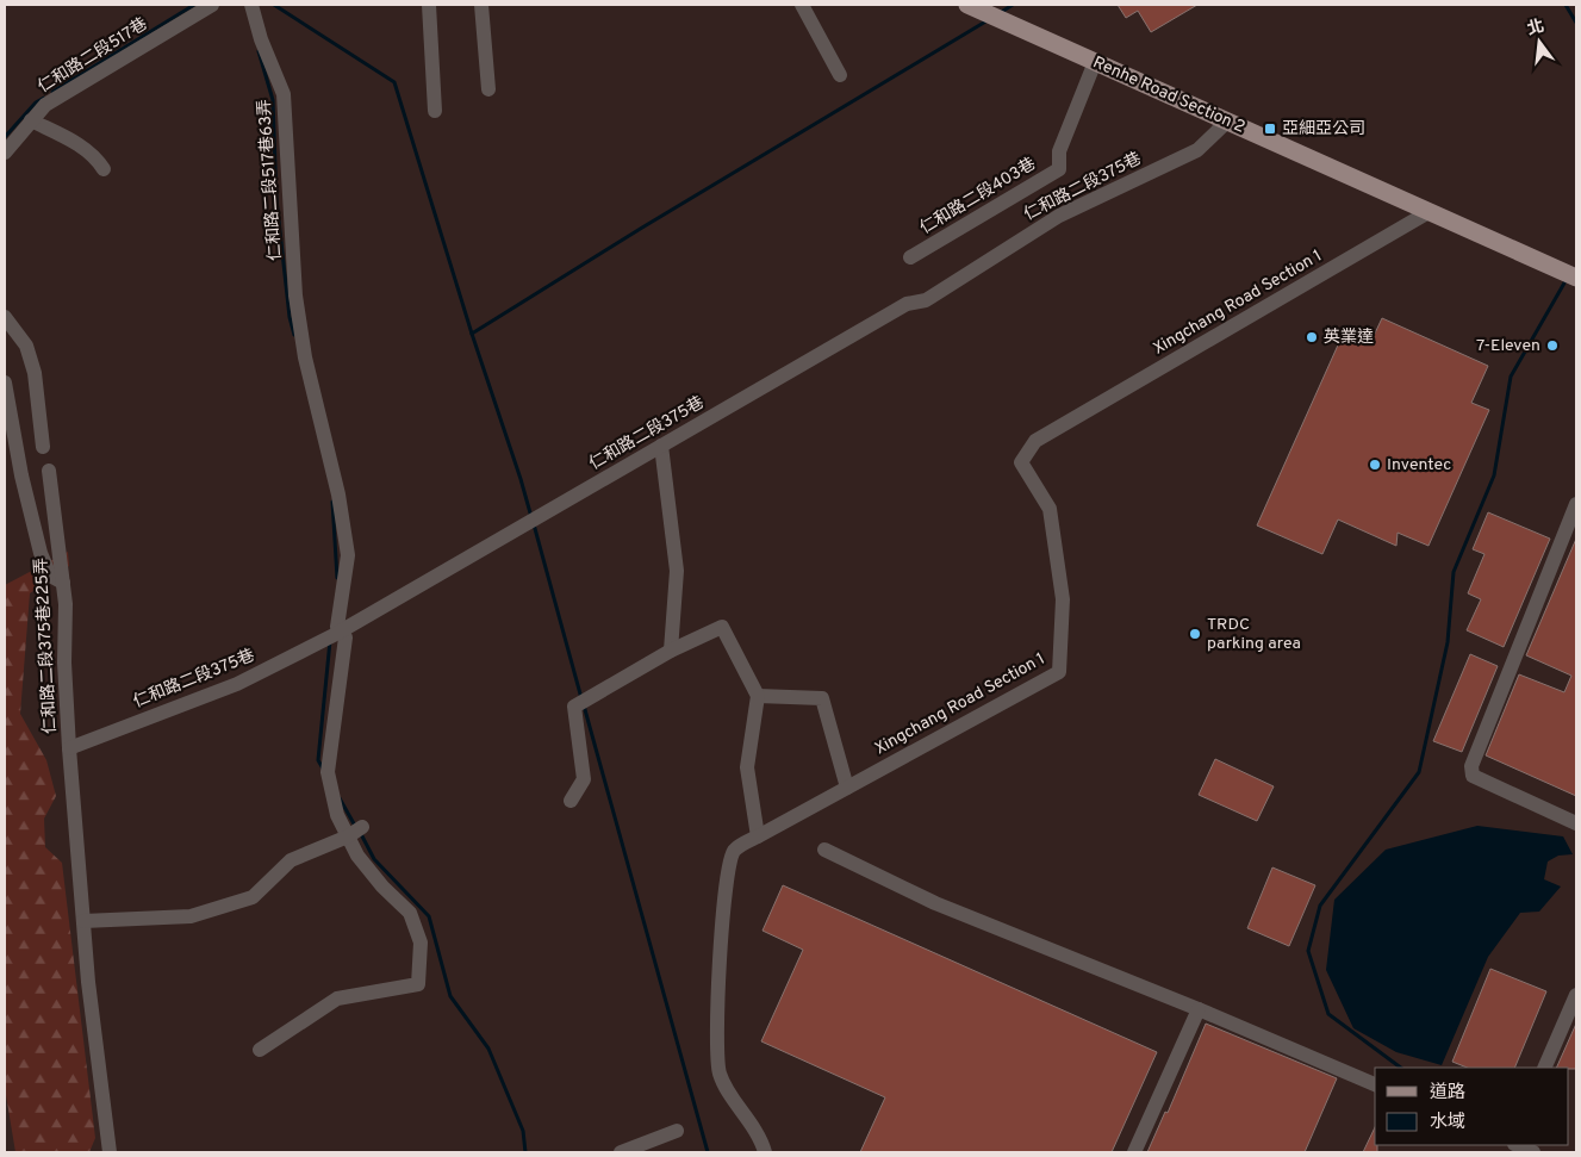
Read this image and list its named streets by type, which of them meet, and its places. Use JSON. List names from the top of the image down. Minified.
{"streets":{"main road":["Renhe Road Section 2"],"street":["仁和路二段517巷","仁和路二段517巷63弄","仁和路二段375巷","仁和路二段403巷","Xingchang Road Section 1","仁和路二段375巷225弄"]},"crossings":[["Renhe Road Section 2","仁和路二段375巷"],["Renhe Road Section 2","仁和路二段403巷"],["Renhe Road Section 2","Xingchang Road Section 1"],["仁和路二段517巷63弄","仁和路二段375巷"],["仁和路二段375巷","仁和路二段375巷225弄"]],"places":{"transit":["亞細亞公司"],"other":["英業達","7-Eleven","Inventec","TRDC parking area"]},"legend":["道路","水域"],"north":"top"}
